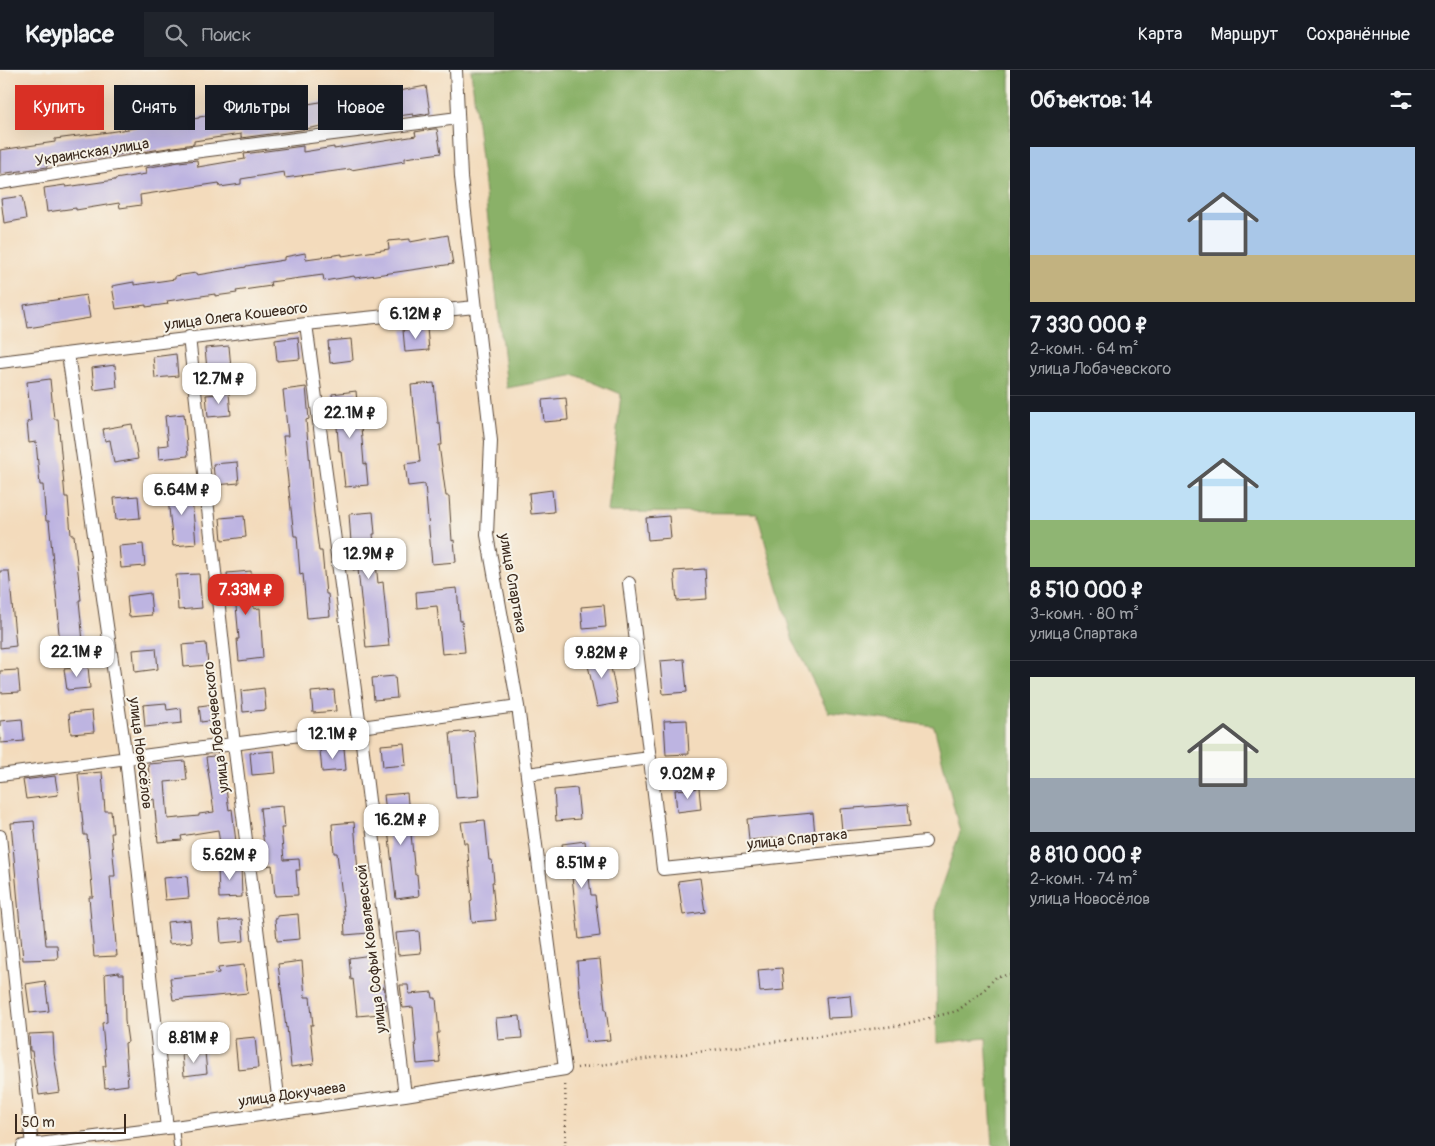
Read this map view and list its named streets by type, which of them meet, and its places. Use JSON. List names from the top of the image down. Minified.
{"streets":{"street":["Украинская улица","улица Олега Кошевого","улица Спартака","улица Лобачевского","улица Новосёлов","улица Софьи Ковалевской","улица Докучаева"]},"crossings":[["Украинская улица","улица Спартака"],["улица Олега Кошевого","улица Спартака"],["улица Олега Кошевого","улица Лобачевского"],["улица Олега Кошевого","улица Новосёлов"],["улица Олега Кошевого","улица Софьи Ковалевской"],["улица Спартака","улица Докучаева"],["улица Лобачевского","улица Докучаева"],["улица Новосёлов","улица Докучаева"],["улица Софьи Ковалевской","улица Докучаева"]],"scale_bar":"50 m","page":{"header":"Keyplace","search":"Поиск","nav":["Карта","Маршрут","Сохранённые"],"heading":"Объектов: 14","chip":["Купить","Снять","Фильтры","Новое"],"list":[{"name":"7 330 000 ₽","note":"2-комн. · 64 m² · улица Лобачевского"},{"name":"8 510 000 ₽","note":"3-комн. · 80 m² · улица Спартака"},{"name":"8 810 000 ₽","note":"2-комн. · 74 m² · улица Новосёлов"}],"price":["6.12M ₽","12.7M ₽","22.1M ₽","6.64M ₽","12.9M ₽","7.33M ₽","22.1M ₽","9.82M ₽","12.1M ₽","9.02M ₽","16.2M ₽","5.62M ₽","8.51M ₽","8.81M ₽"],"scale":"50 m"}}
